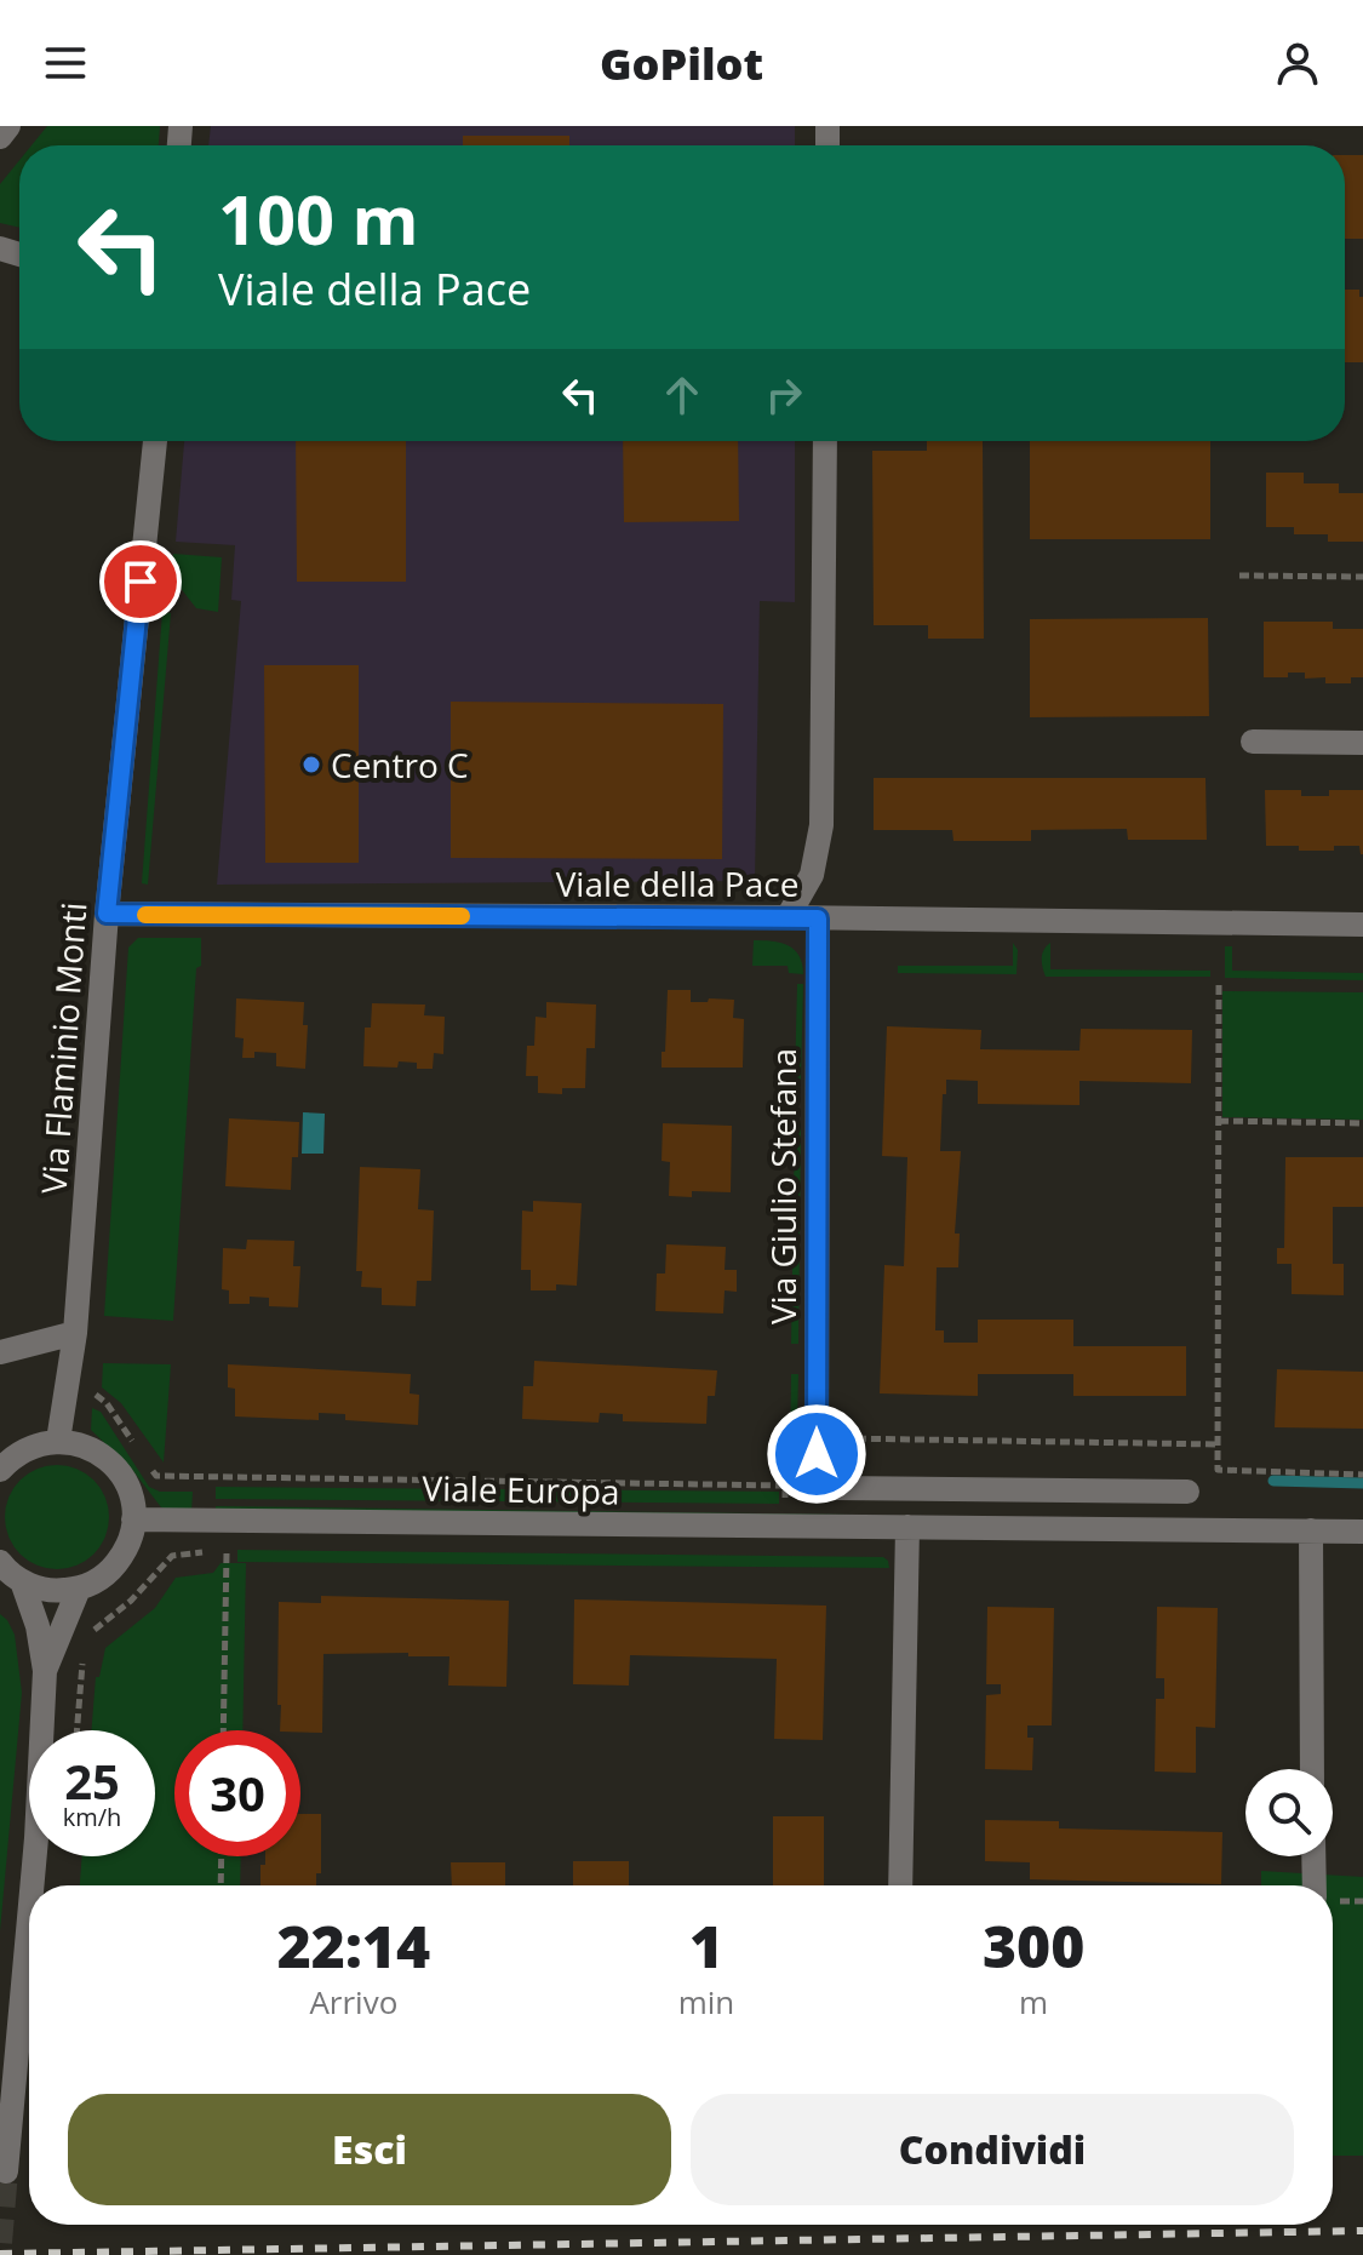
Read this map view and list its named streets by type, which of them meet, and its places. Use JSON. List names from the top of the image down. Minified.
{"streets":{"street":["Viale della Pace","Via Flaminio Monti","Via Giulio Stefana","Viale Europa"]},"crossings":[["Viale della Pace","Via Flaminio Monti"],["Viale della Pace","Via Giulio Stefana"]],"places":["Centro C"],"page":{"header":"GoPilot","turn":["100 m","Viale della Pace"],"speed":"25 km/h","limit":"30","eta":["22:14","Arrivo","1","min","300","m"],"buttons":["Esci","Condividi"]}}
